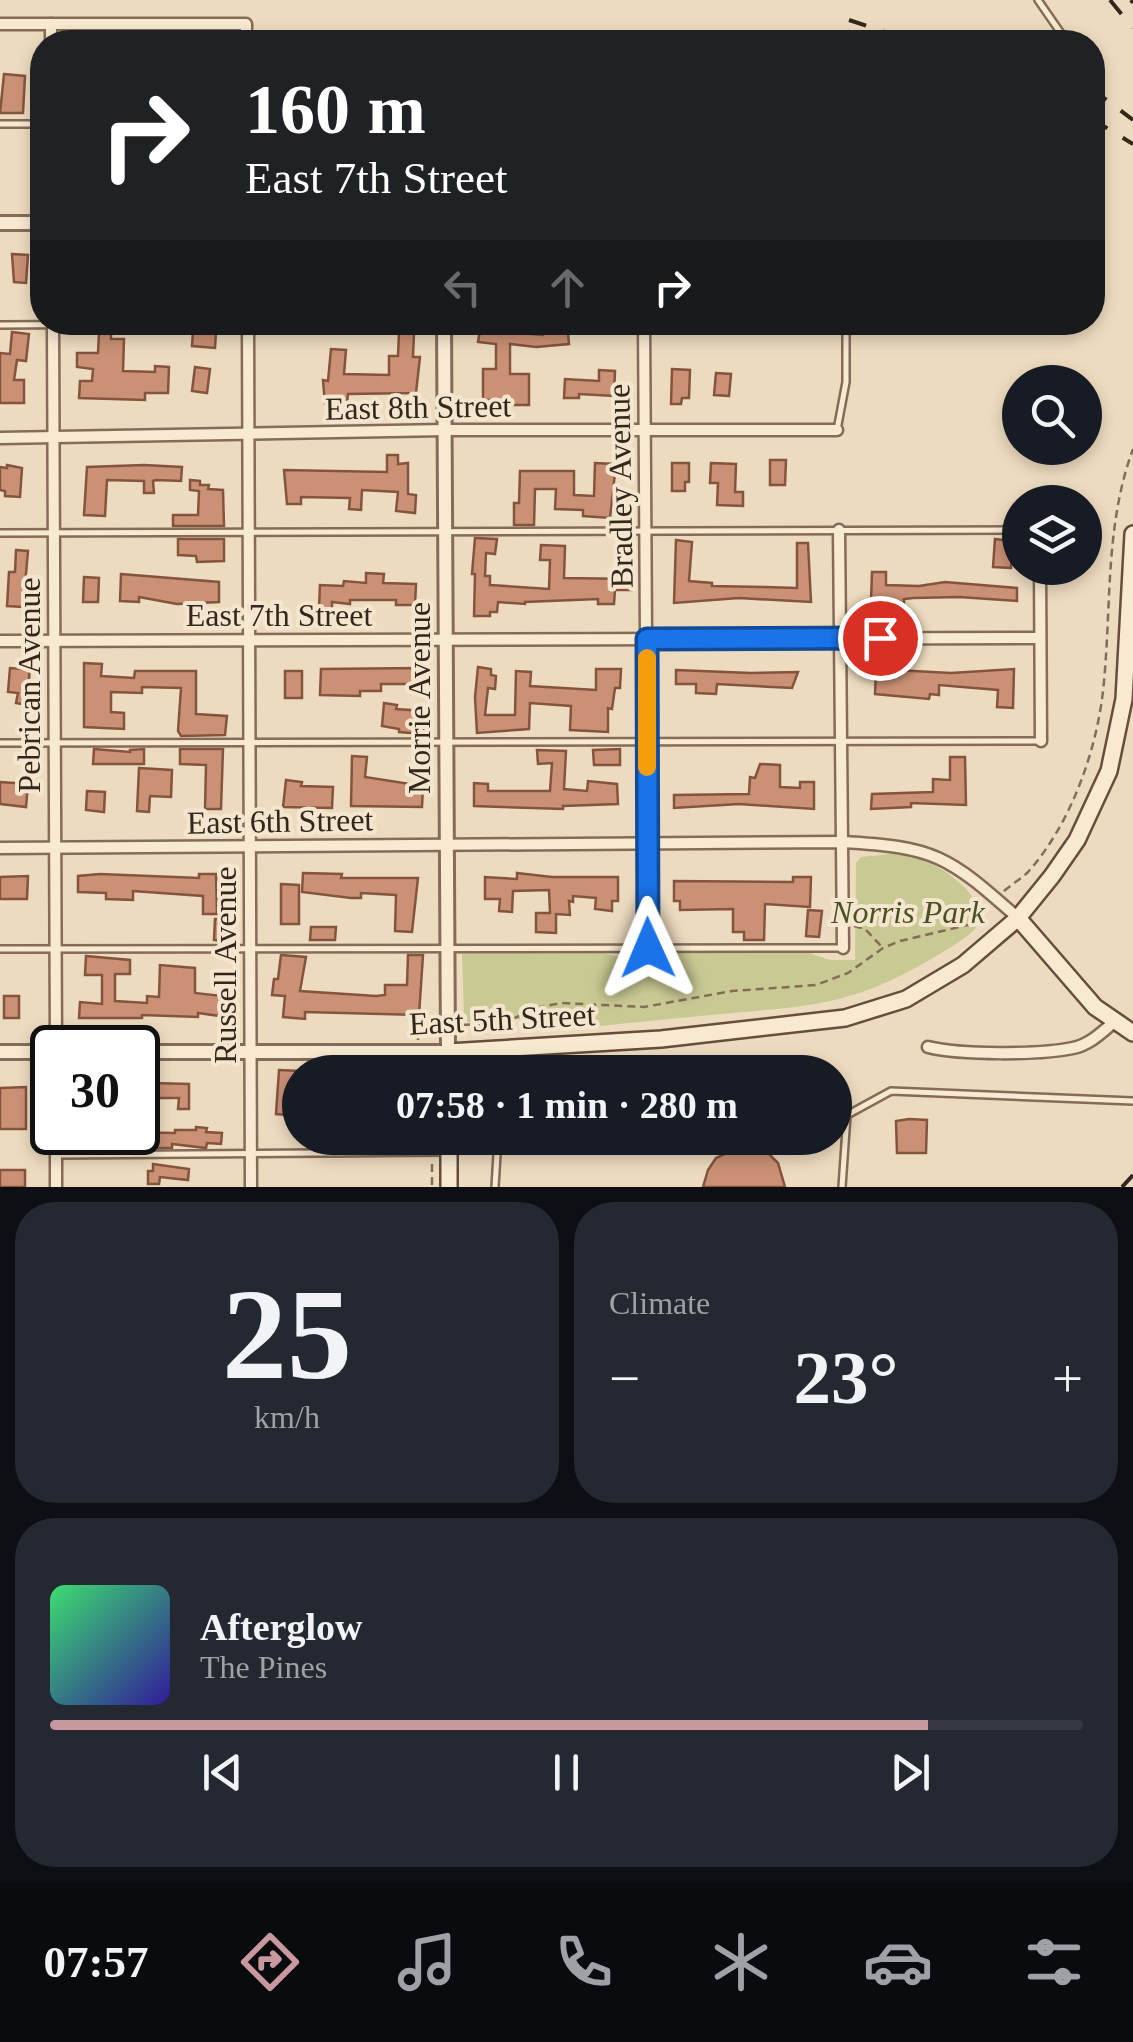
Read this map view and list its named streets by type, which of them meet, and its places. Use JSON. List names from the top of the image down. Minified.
{"streets":{"main road":["East 5th Street"],"street":["East 8th Street","Bradley Avenue","East 7th Street","Pebrican Avenue","Morrie Avenue","East 6th Street","Russell Avenue"]},"crossings":[["East 8th Street","Bradley Avenue"],["East 8th Street","Pebrican Avenue"],["East 8th Street","Morrie Avenue"],["East 8th Street","Russell Avenue"],["Bradley Avenue","East 7th Street"],["Bradley Avenue","East 6th Street"],["East 7th Street","Pebrican Avenue"],["East 7th Street","Morrie Avenue"],["East 7th Street","Russell Avenue"],["Pebrican Avenue","East 6th Street"],["Morrie Avenue","East 6th Street"],["Morrie Avenue","East 5th Street"],["East 6th Street","Russell Avenue"],["East 6th Street","East 5th Street"],["Russell Avenue","East 5th Street"]],"parks":["Norris Park"],"page":{"turn":["160 m","East 7th Street"],"limit":"30","trip":"07:58 · 1 min · 280 m","tile":[["25","km/h"],"Climate"],"heat":["−","23°","+"],"song":["Afterglow","The Pines"],"tabs":"07:57"}}
